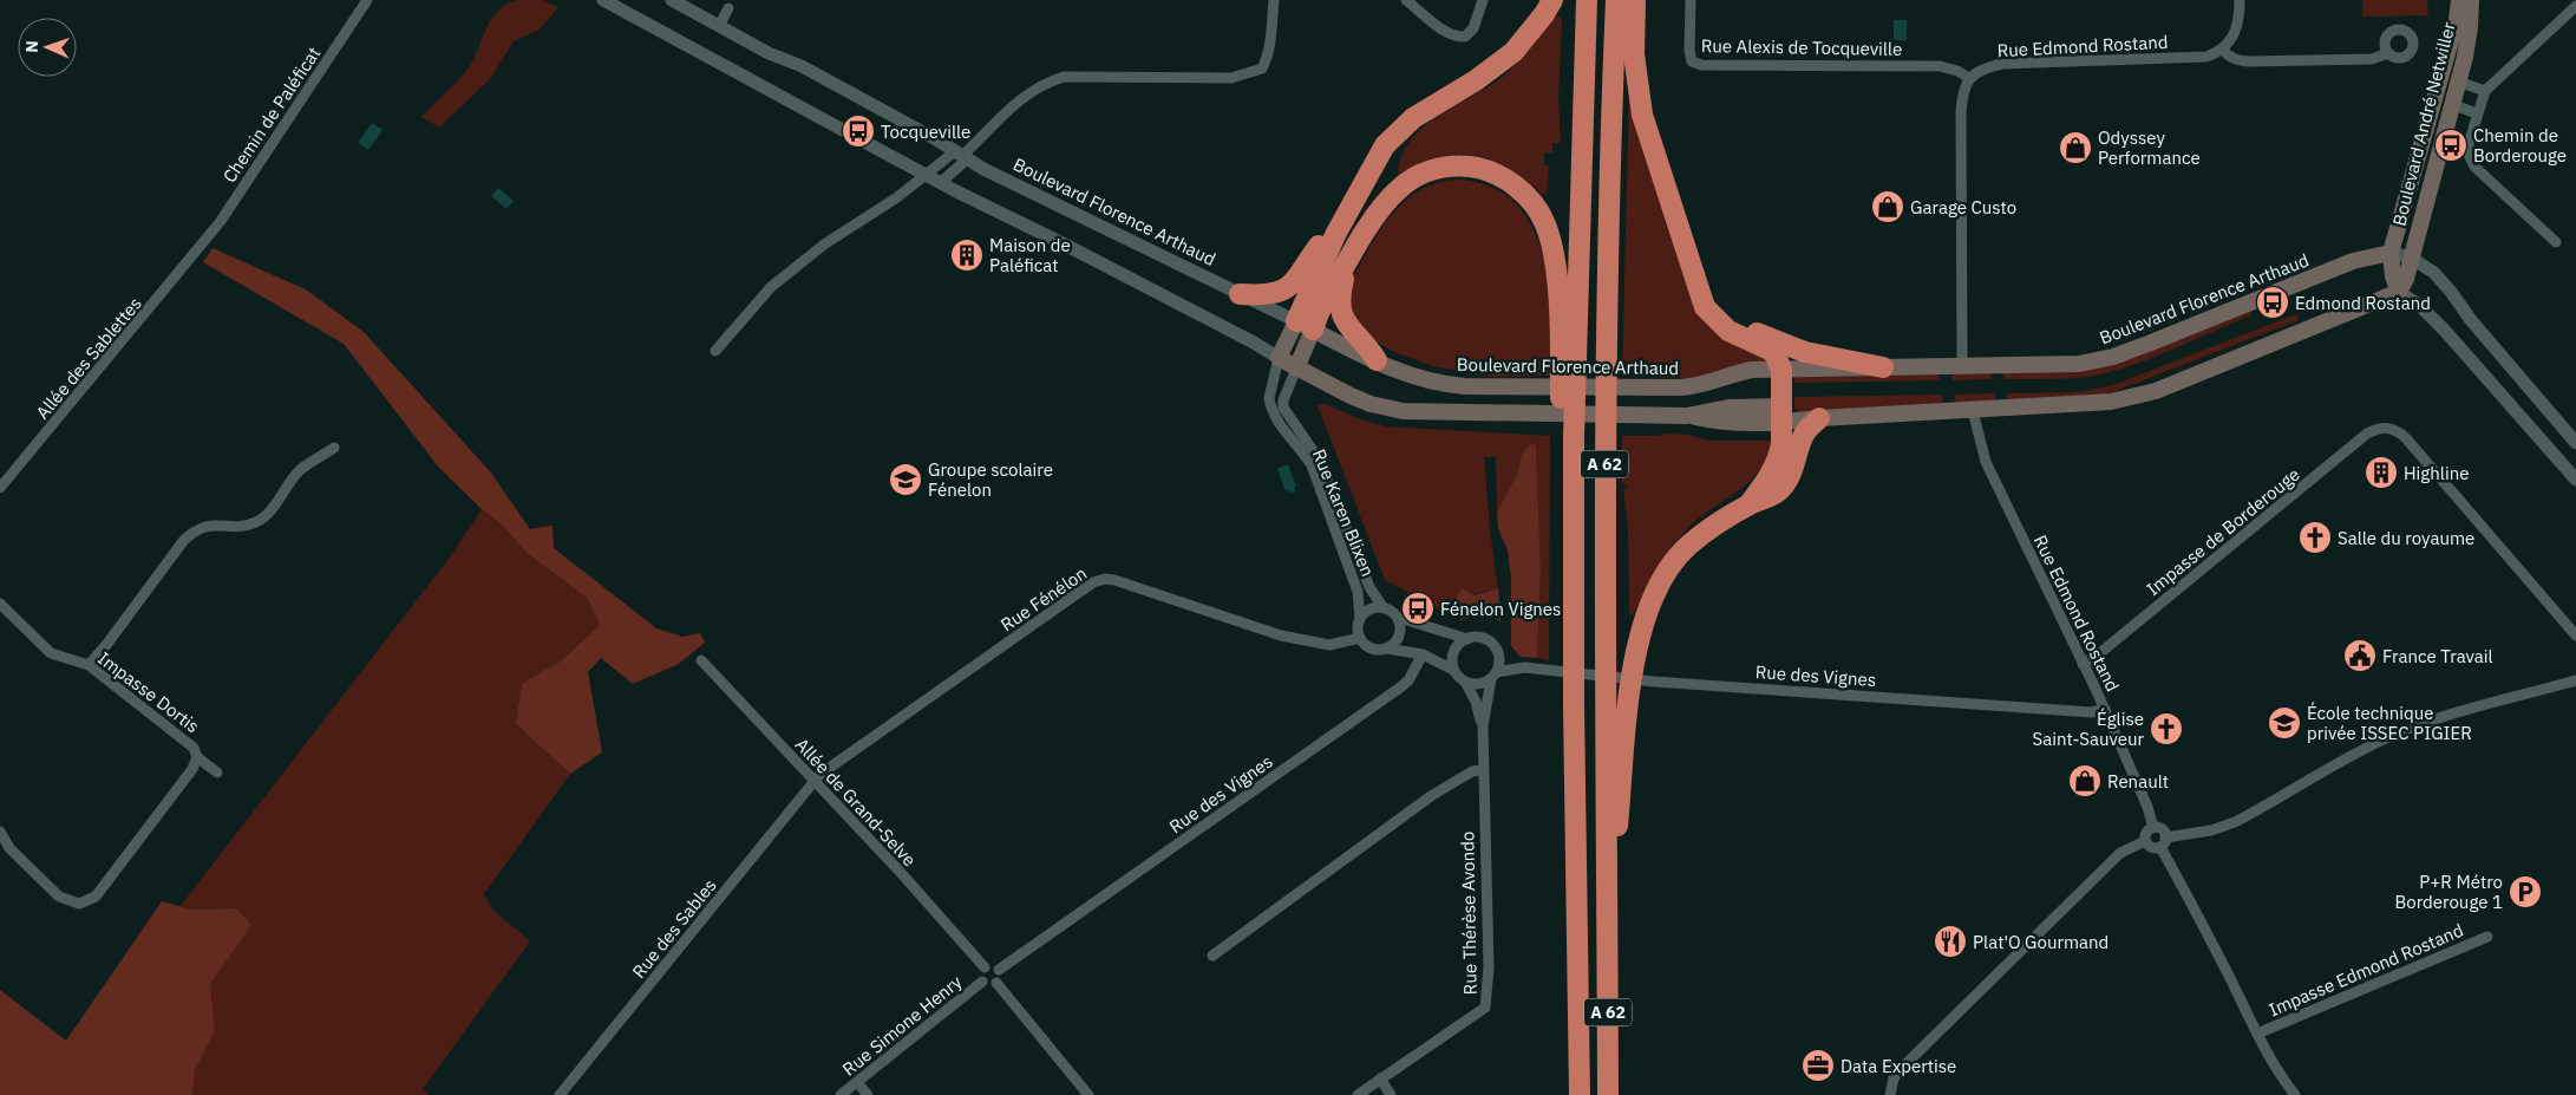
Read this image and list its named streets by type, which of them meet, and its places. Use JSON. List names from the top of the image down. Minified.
{"streets":{"highway":["A 62"],"main road":["Boulevard André Netwiller","Boulevard Florence Arthaud"],"street":["Rue Edmond Rostand","Rue Alexis de Tocqueville","Chemin de Paléficat","Allée des Sablettes","Rue Karen Blixen","Impasse de Borderouge","Rue Fénélon","Rue des Vignes","Impasse Dortis","Allée de Grand-Selve","Rue Thérèse Avondo","Rue des Sables","Impasse Edmond Rostand","Rue Simone Henry"]},"crossings":[["Rue Edmond Rostand","Rue Alexis de Tocqueville"],["Rue Edmond Rostand","Impasse de Borderouge"],["Rue Edmond Rostand","Rue des Vignes"],["Chemin de Paléficat","Allée des Sablettes"],["Boulevard André Netwiller","Boulevard Florence Arthaud"],["Rue Karen Blixen","Rue Fénélon"],["Rue Fénélon","Allée de Grand-Selve"],["Rue Fénélon","Rue des Sables"],["Rue des Vignes","Allée de Grand-Selve"],["Rue des Vignes","Rue Simone Henry"],["Allée de Grand-Selve","Rue des Sables"],["Allée de Grand-Selve","Rue Simone Henry"]],"places":{"bus stop":["Tocqueville","Chemin de Borderouge","Edmond Rostand","Fénelon Vignes"],"shop":["Odyssey Performance","Garage Custo","Renault"],"building":["Maison de Paléficat","Highline"],"school or university":["Groupe scolaire Fénelon","École technique privée ISSEC PIGIER"],"church":["Salle du royaume","Église Saint-Sauveur"],"public building":["France Travail"],"parking":["P+R Métro Borderouge 1"],"restaurant":["Plat'O Gourmand"],"office":["Data Expertise"]},"north":"left"}
